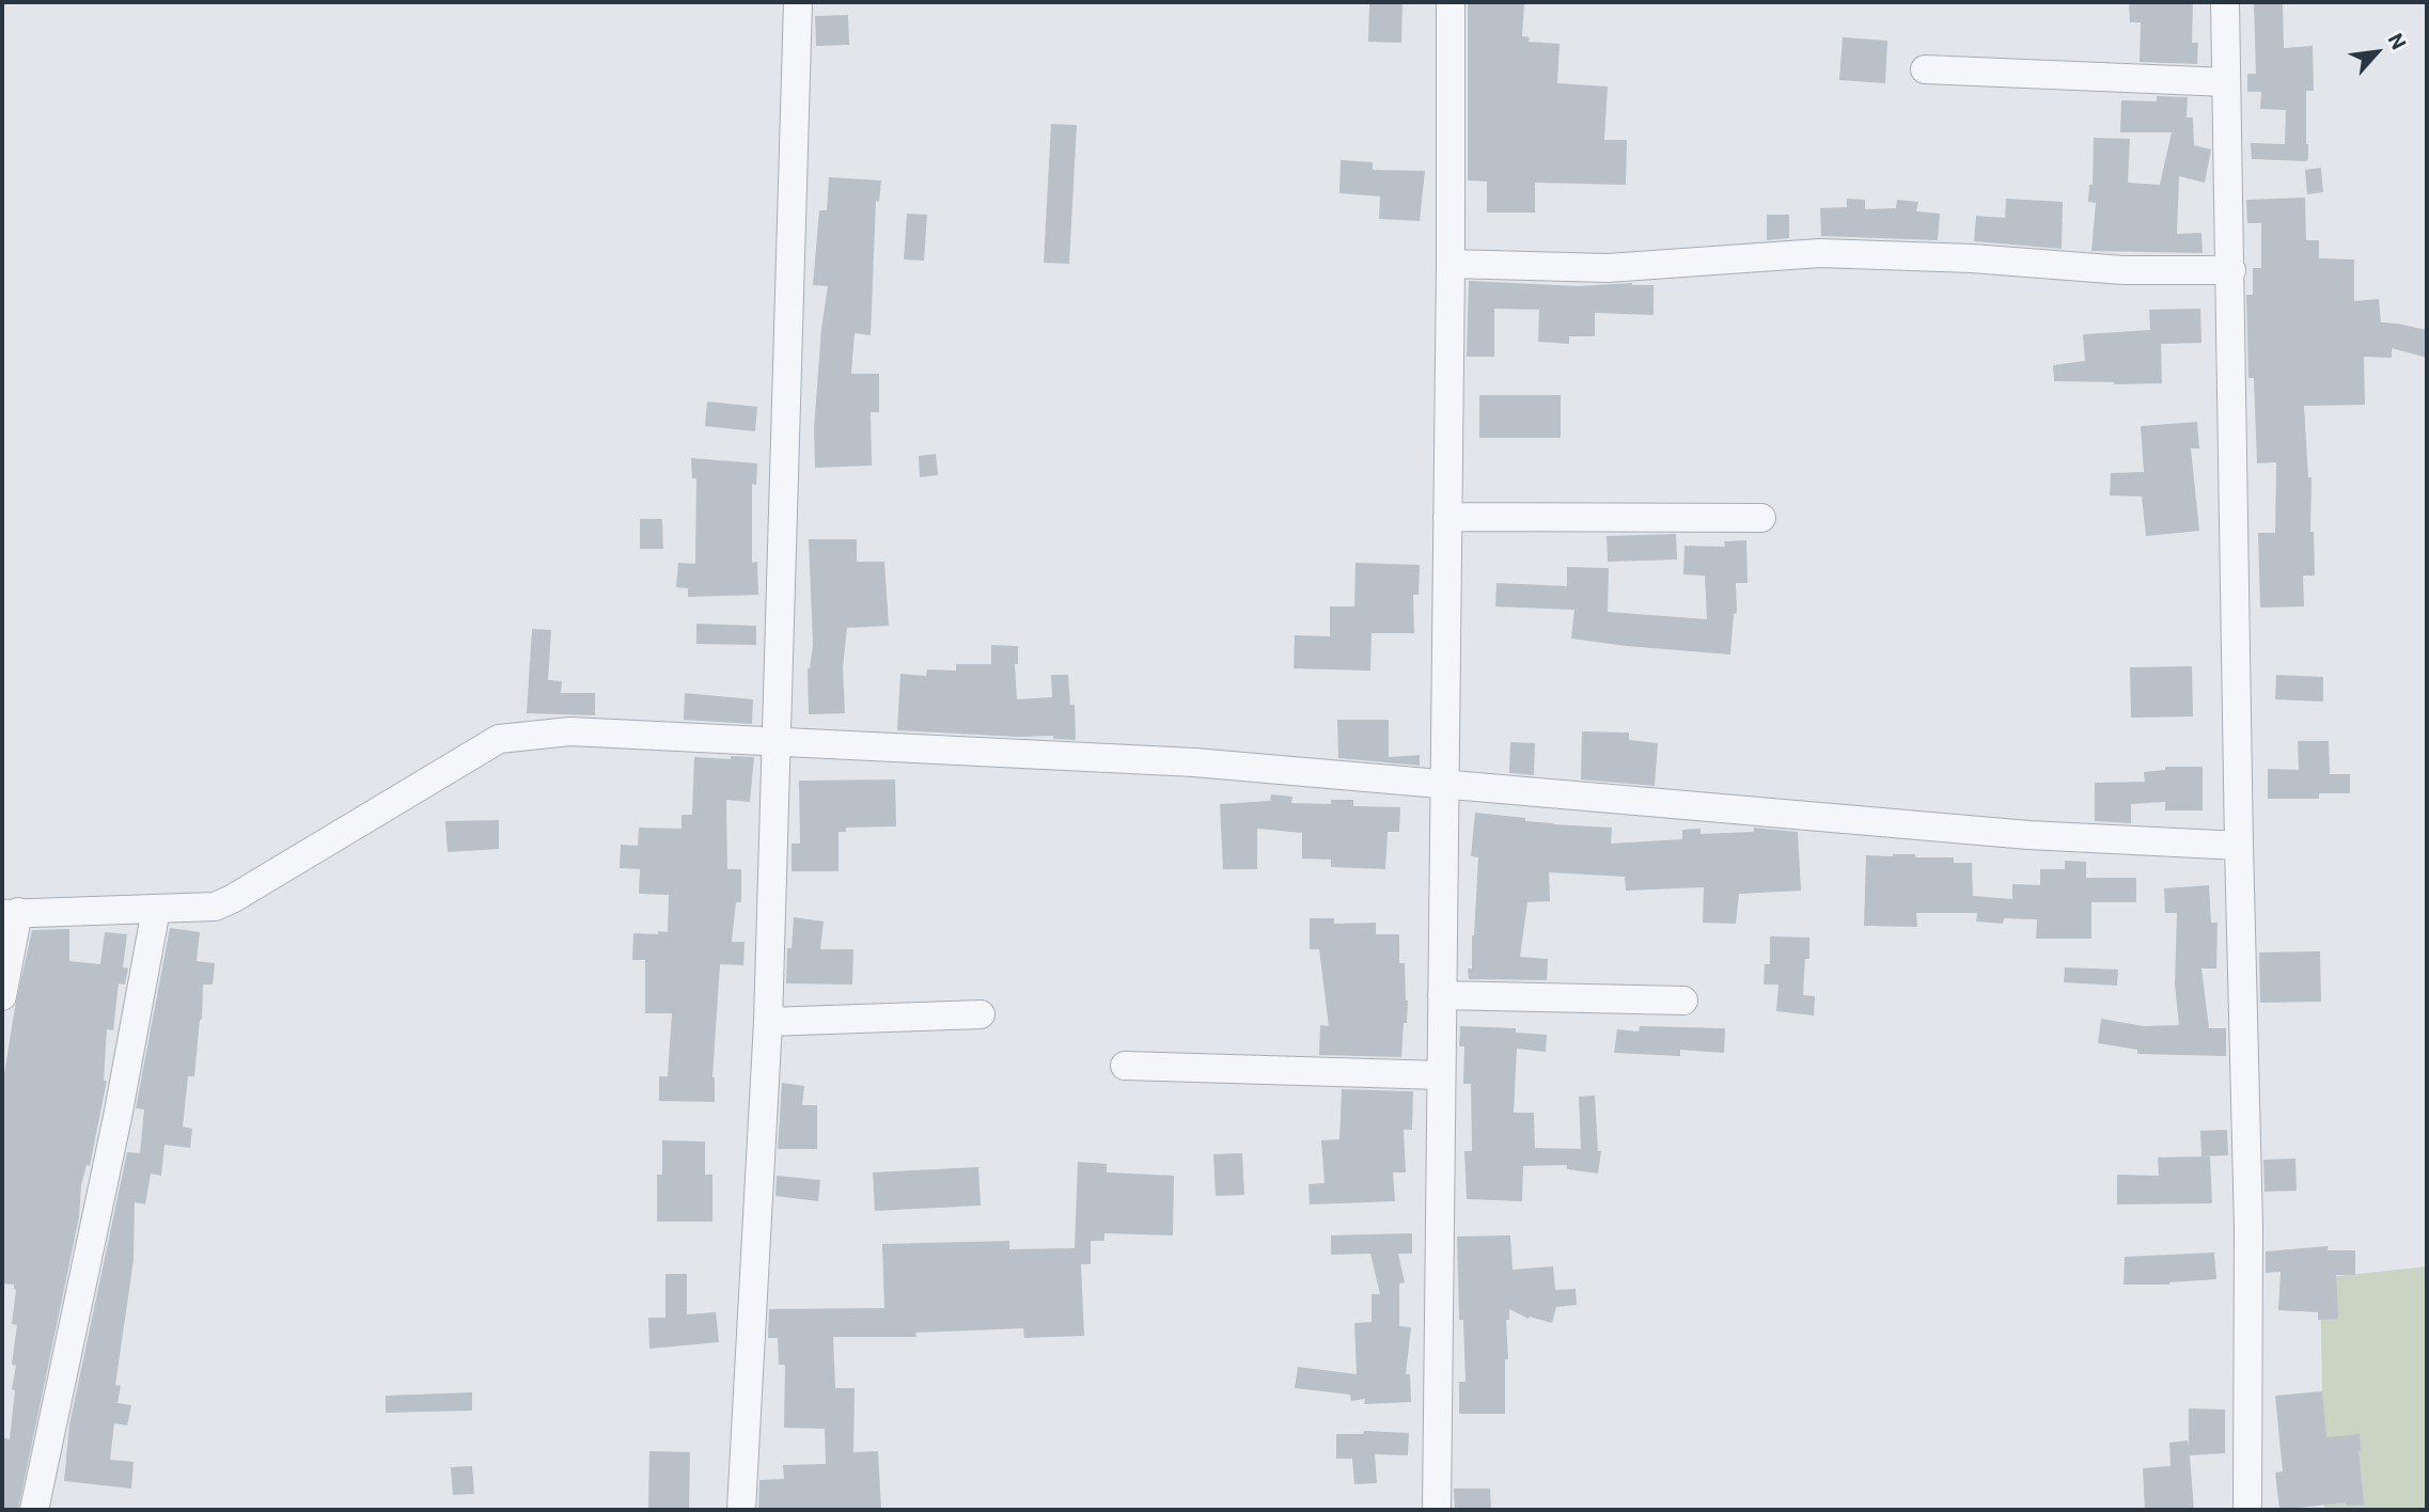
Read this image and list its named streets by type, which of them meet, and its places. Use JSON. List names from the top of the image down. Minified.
{"north":"top right"}
